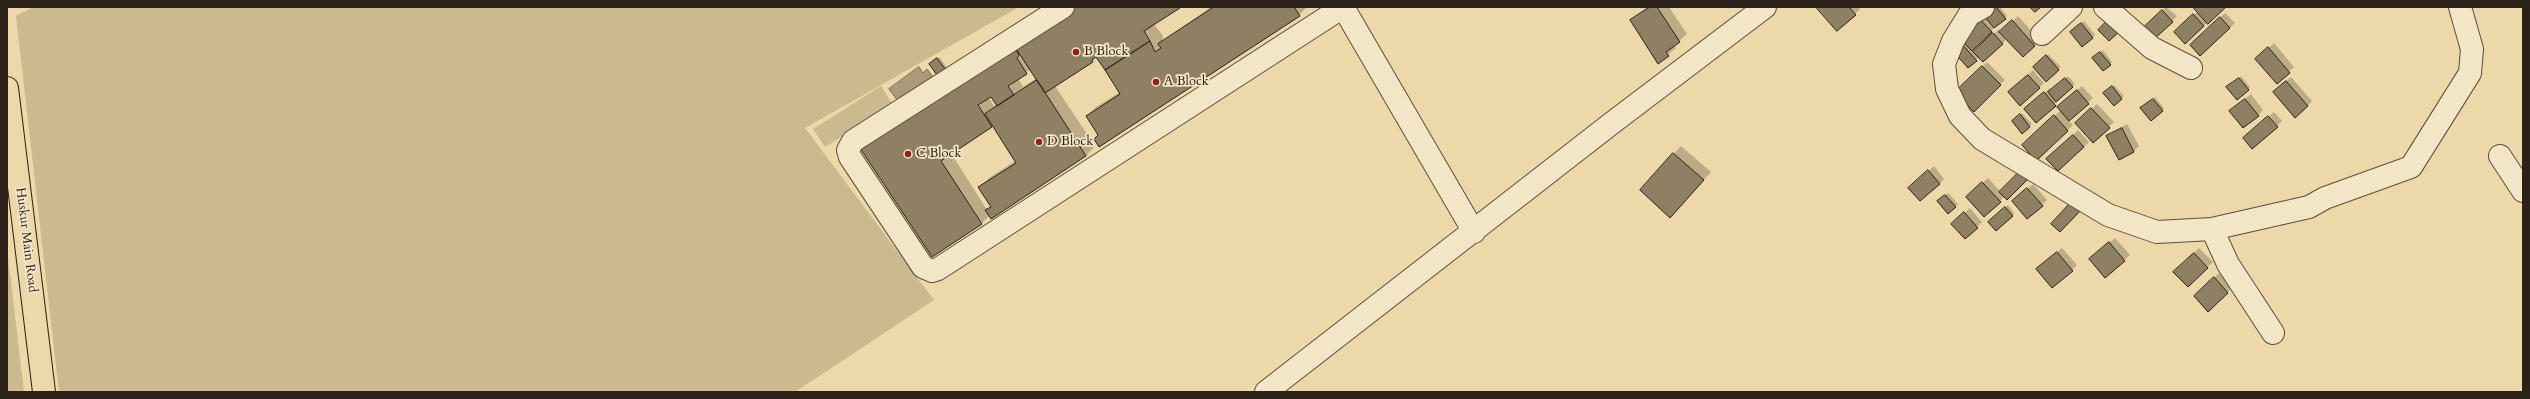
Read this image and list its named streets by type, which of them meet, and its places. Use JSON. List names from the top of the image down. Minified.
{"streets":{"main road":["Huskur Main Road"]},"places":["B Block","A Block","D Block","C Block"]}
